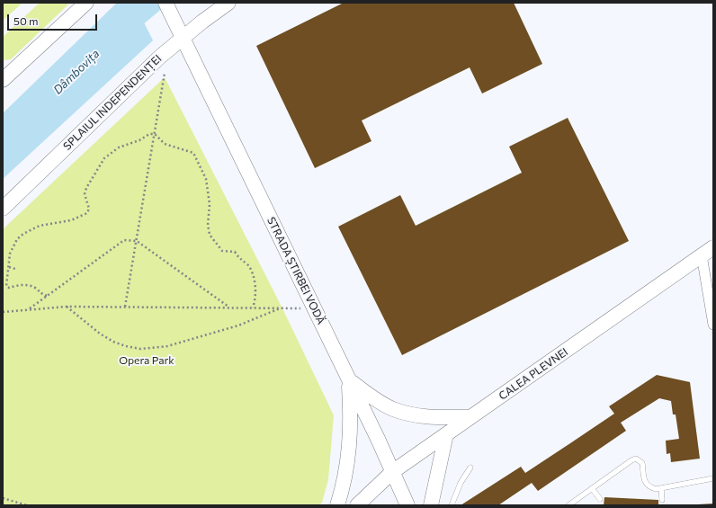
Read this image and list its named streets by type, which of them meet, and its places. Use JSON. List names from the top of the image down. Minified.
{"streets":{"main road":["SPLAIUL INDEPENDENȚEI","STRADA ȘTIRBEI VODĂ","CALEA PLEVNEI"]},"crossings":[["SPLAIUL INDEPENDENȚEI","STRADA ȘTIRBEI VODĂ"],["STRADA ȘTIRBEI VODĂ","CALEA PLEVNEI"]],"water":["Dâmbovița"],"parks":["Opera Park"],"scale_bar":"50 m"}
